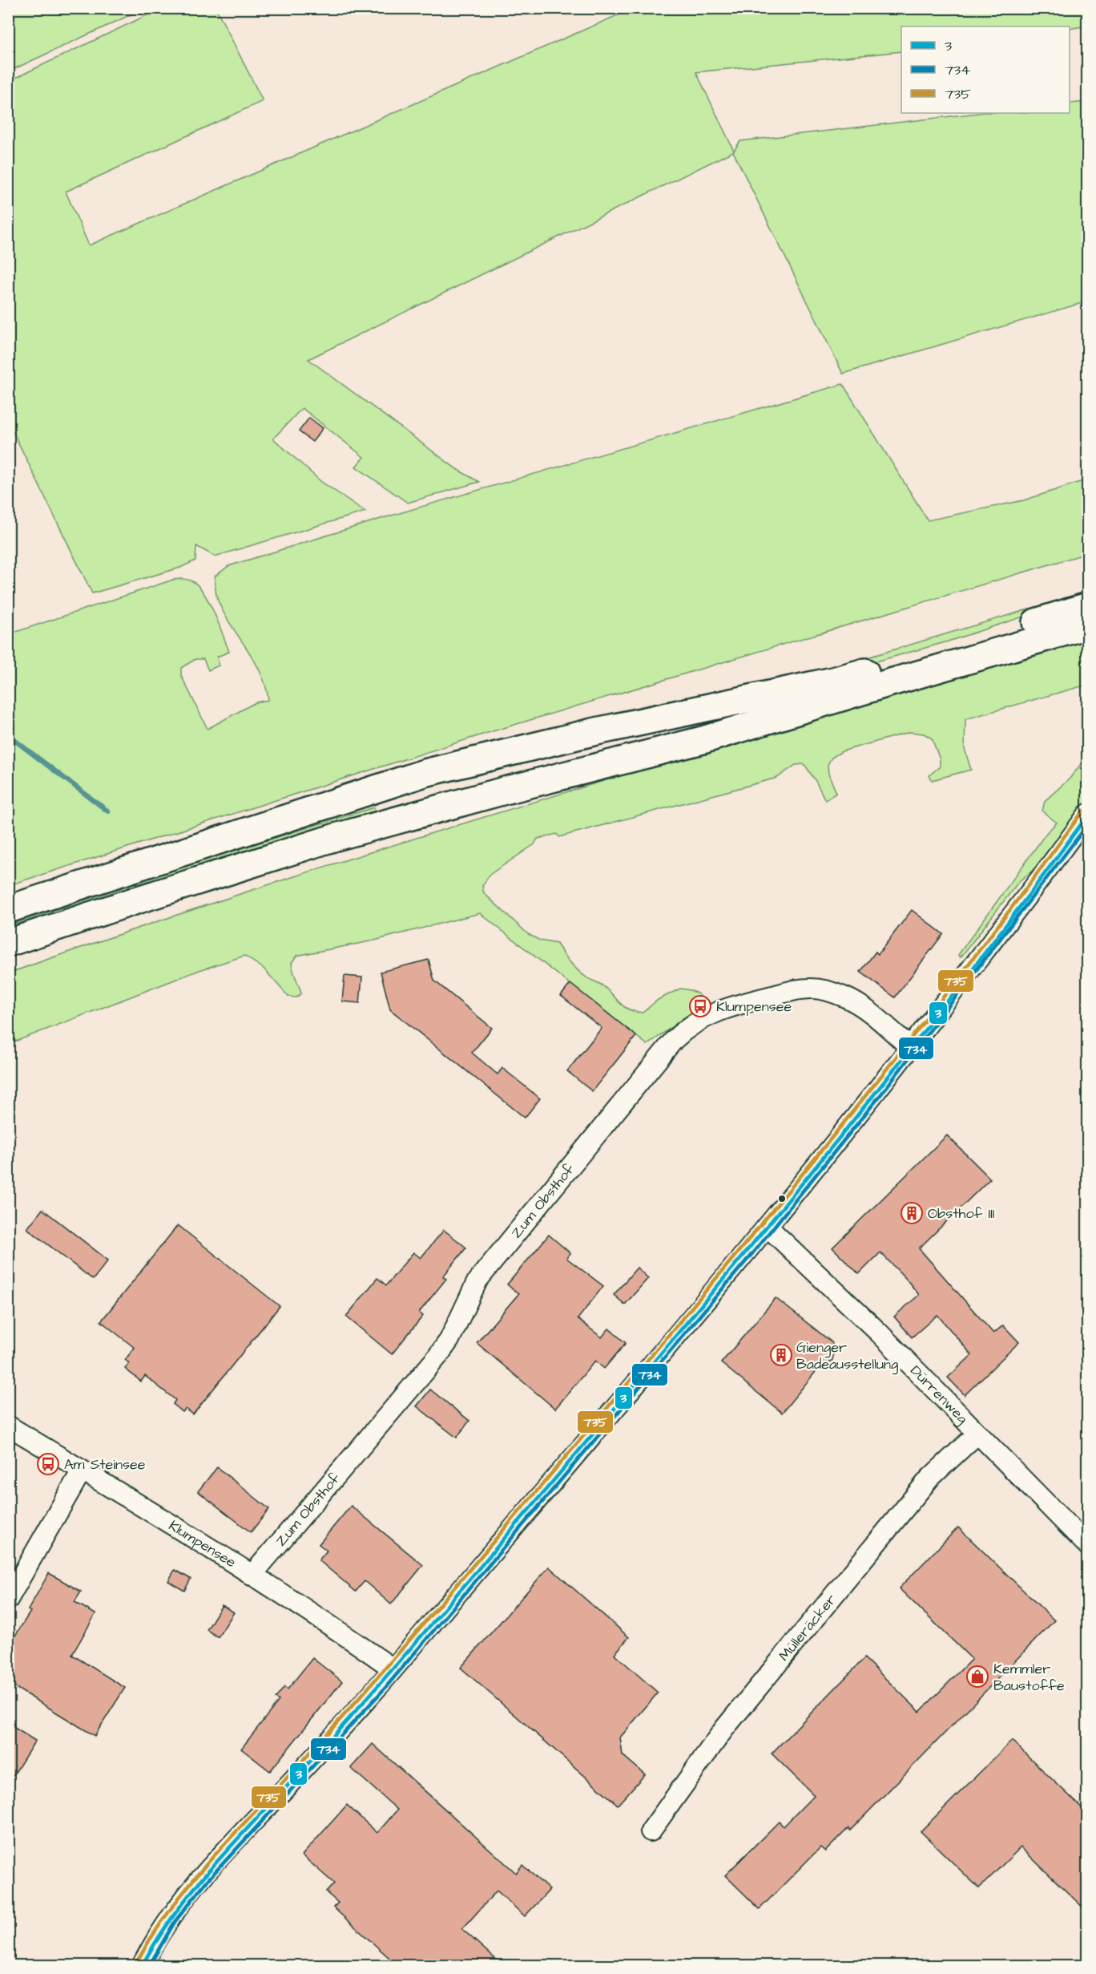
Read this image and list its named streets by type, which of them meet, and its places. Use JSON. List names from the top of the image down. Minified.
{"streets":{"street":["Zum Obsthof","Dürrenweg","Klumpensee","Mülleräcker"]},"crossings":[["Zum Obsthof","Klumpensee"],["Dürrenweg","Mülleräcker"]],"places":{"bus stop":["Klumpensee","Am Steinsee"],"building":["Obsthof III","Gienger Badeausstellung"],"shop":["Kemmler Baustoffe"]},"lines":["transit line 735","transit line 3","transit line 734"],"legend":["3","734","735"]}
